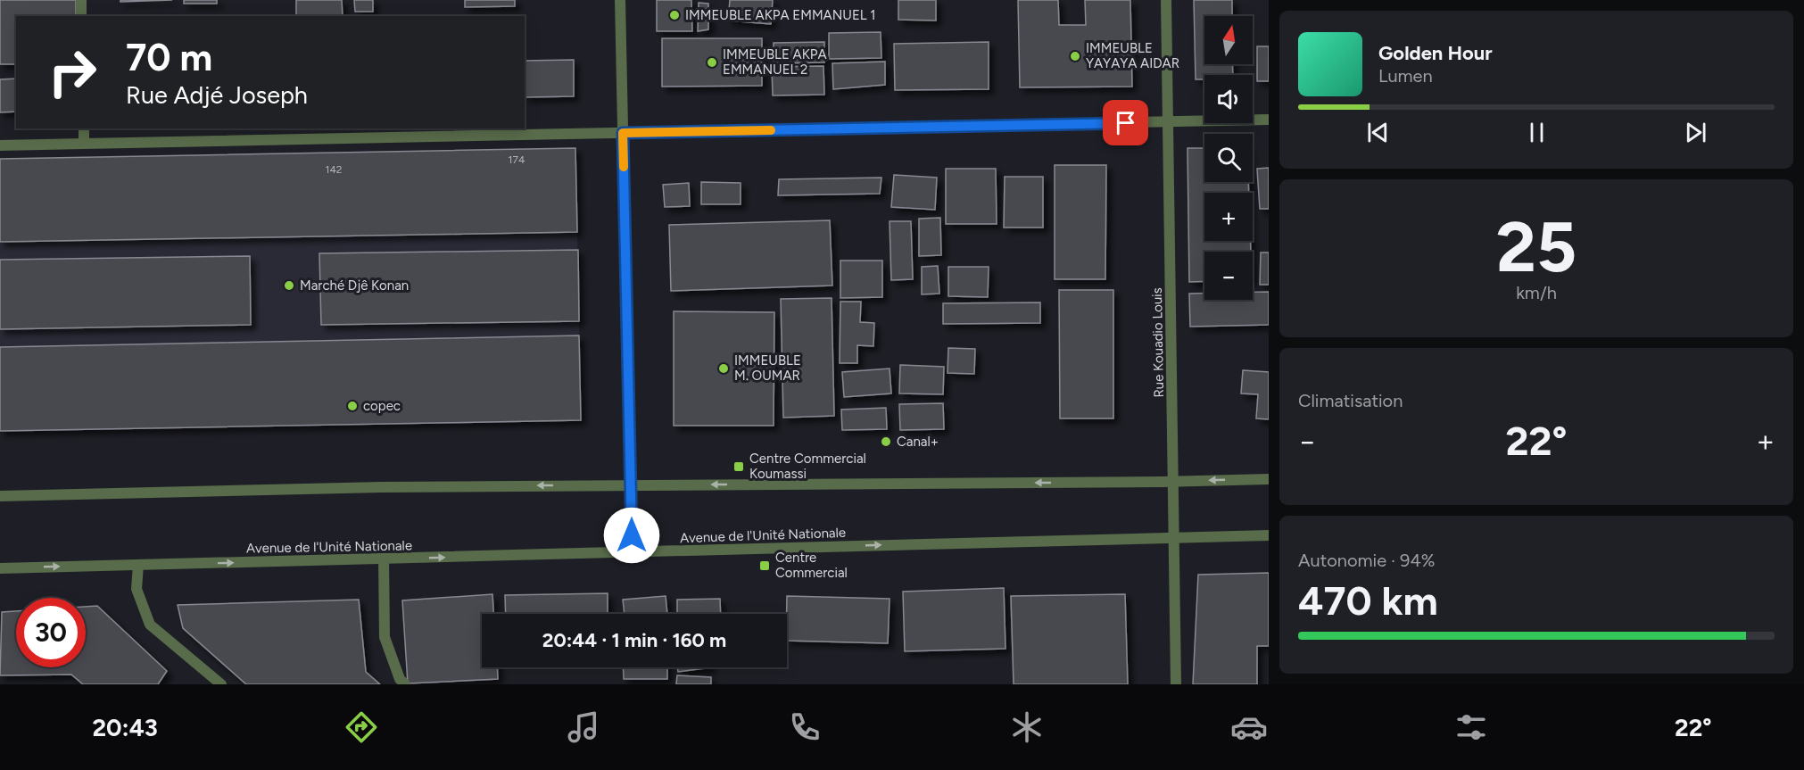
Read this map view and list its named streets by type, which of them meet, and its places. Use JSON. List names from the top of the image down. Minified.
{"streets":{"street":["Rue Kouadio Louis","Avenue de l'Unité Nationale"]},"crossings":[["Rue Kouadio Louis","Avenue de l'Unité Nationale"]],"places":{"other":["IMMEUBLE AKPA EMMANUEL 1","IMMEUBLE YAYAYA AIDAR","IMMEUBLE AKPA EMMANUEL 2","Marché Djê Konan","IMMEUBLE M. OUMAR","copec","Canal+"],"transit":["Centre Commercial Koumassi","Centre Commercial"]},"house_numbers":["174","142"],"north":"top","page":{"map_buttons":["+","−"],"turn":["70 m","Rue Adjé Joseph"],"song":["Golden Hour","Lumen"],"tile":[["25","km/h"],"Climatisation",["Autonomie · 94%","470 km"]],"heat":["−","22°","+"],"limit":"30","trip":"20:44 · 1 min · 160 m","tabs":["20:43","22°"]}}
